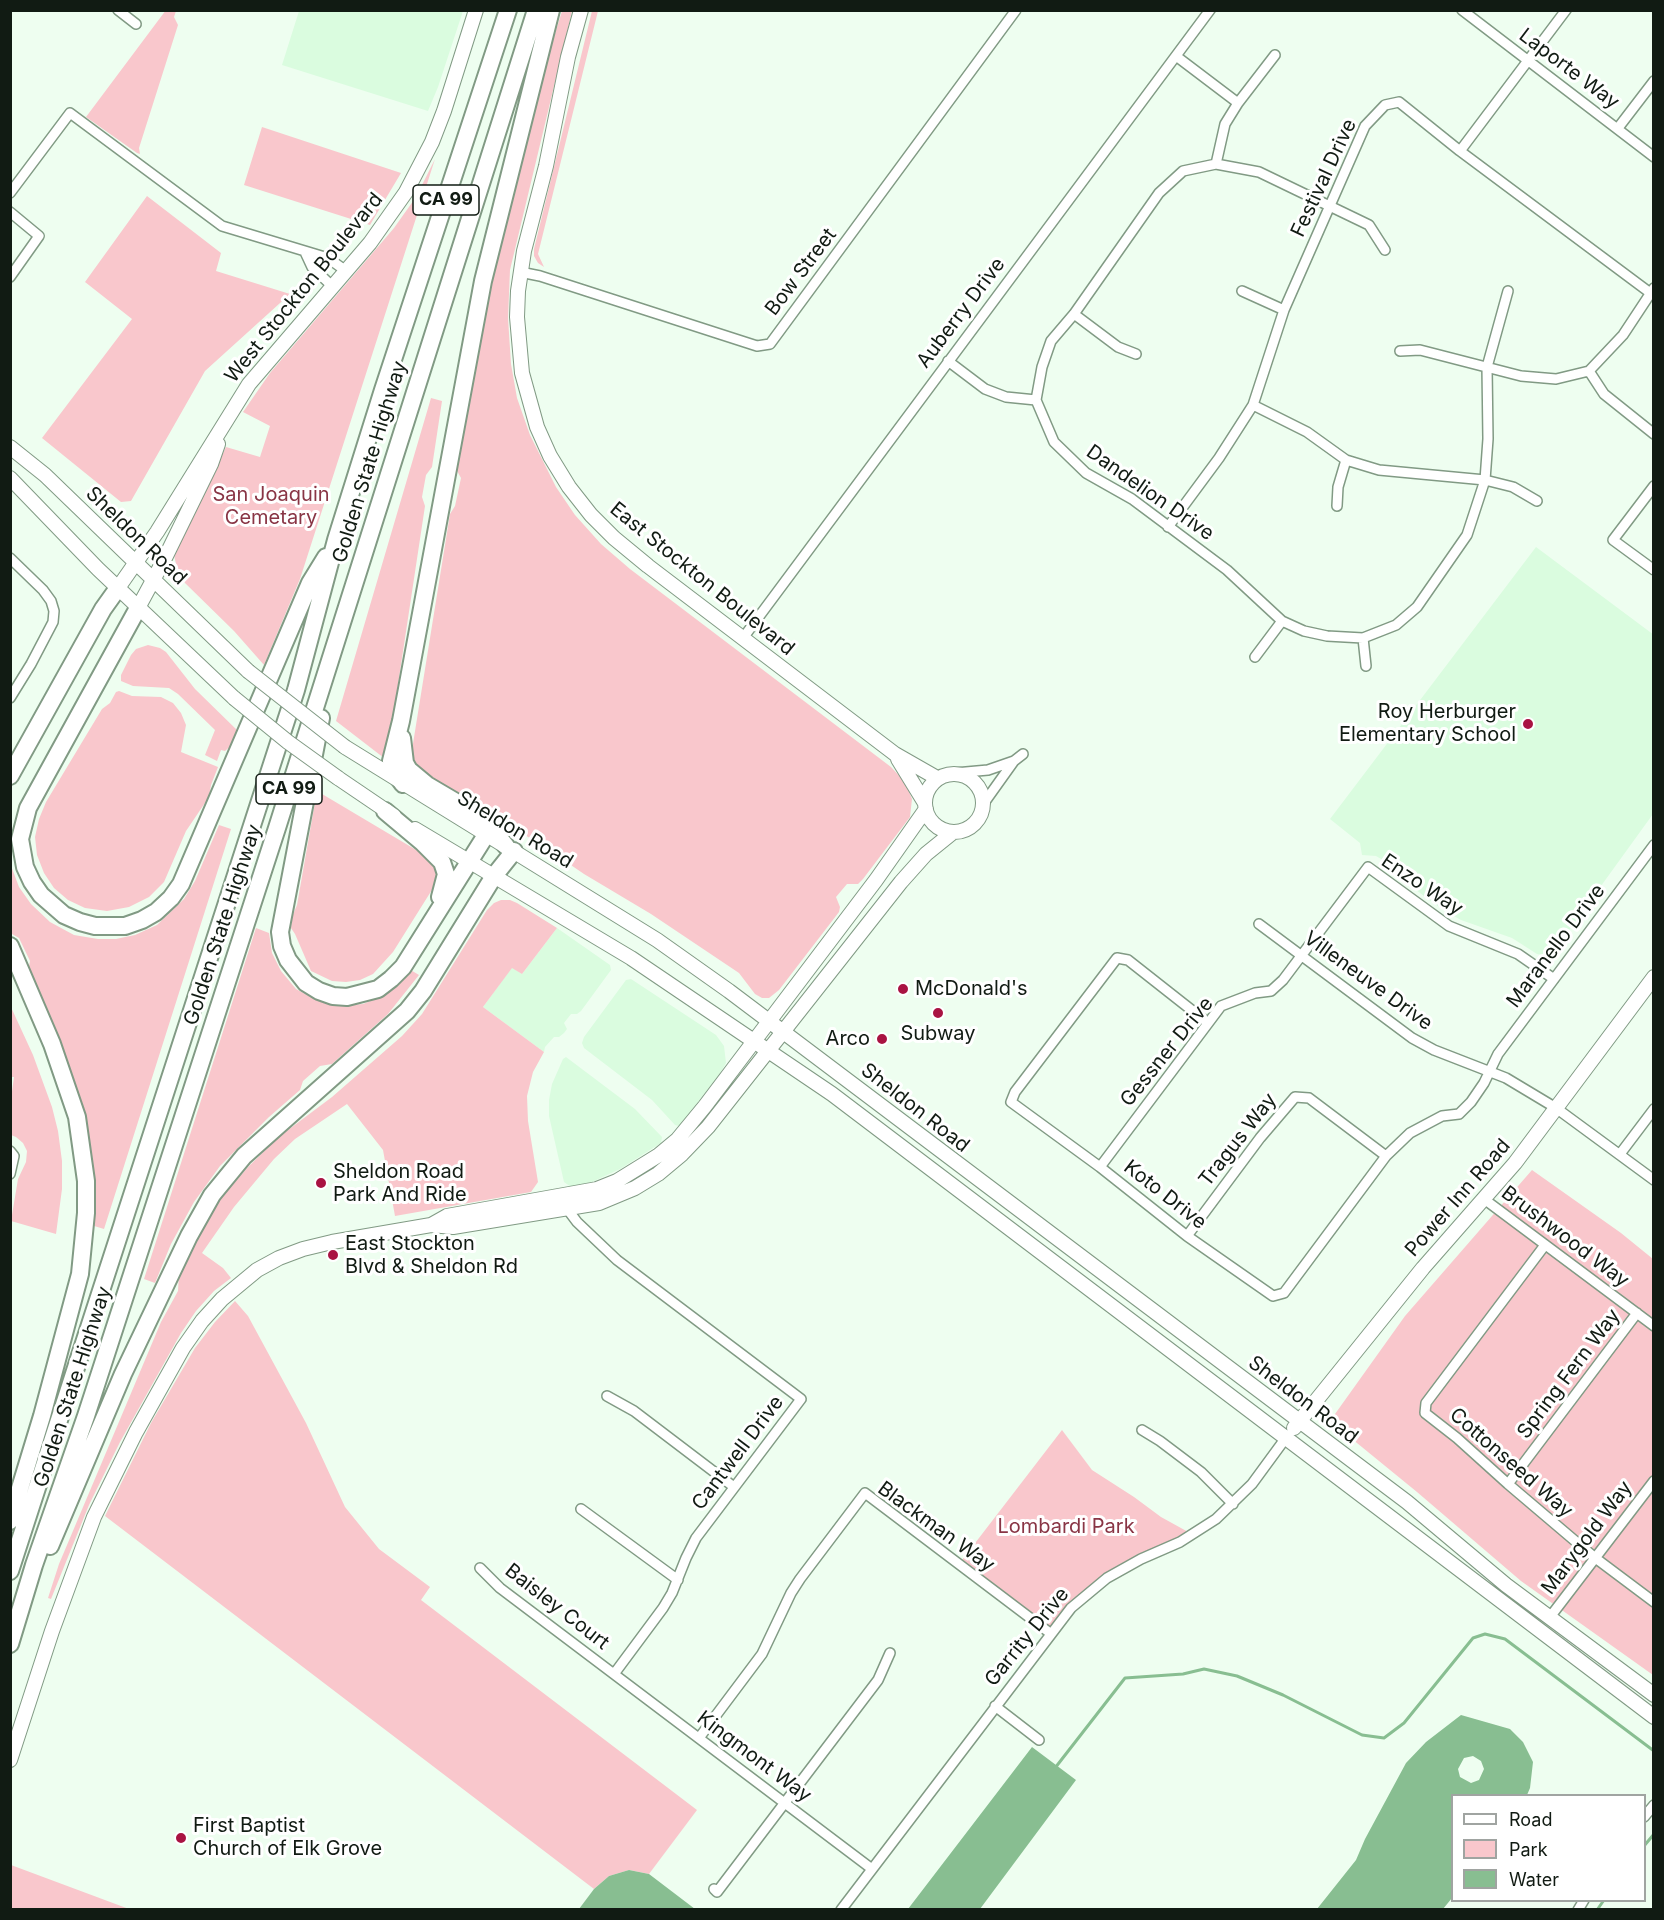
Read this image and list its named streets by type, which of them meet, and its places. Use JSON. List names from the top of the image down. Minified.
{"streets":{"highway":["CA 99","Golden State Highway"],"main road":["West Stockton Boulevard","Sheldon Road","East Stockton Boulevard","Power Inn Road"],"street":["Laporte Way","Festival Drive","Bow Street","Auberry Drive","Dandelion Drive","Enzo Way","Maranello Drive","Villeneuve Drive","Gessner Drive","Tragus Way","Koto Drive","Brushwood Way","Spring Fern Way","Cantwell Drive","Cottonseed Way","Blackman Way","Marygold Way","Baisley Court","Garrity Drive","Kingmont Way"]},"crossings":[["Festival Drive","Dandelion Drive"],["Bow Street","East Stockton Boulevard"],["West Stockton Boulevard","Sheldon Road"],["Auberry Drive","East Stockton Boulevard"],["Sheldon Road","Power Inn Road"],["Sheldon Road","Marygold Way"],["Sheldon Road","Garrity Drive"],["Enzo Way","Maranello Drive"],["Enzo Way","Villeneuve Drive"],["Enzo Way","Gessner Drive"],["Maranello Drive","Villeneuve Drive"],["Maranello Drive","Koto Drive"],["Villeneuve Drive","Gessner Drive"],["Villeneuve Drive","Koto Drive"],["Villeneuve Drive","Power Inn Road"],["Gessner Drive","Koto Drive"],["Tragus Way","Koto Drive"],["Power Inn Road","Brushwood Way"],["Power Inn Road","Garrity Drive"],["Brushwood Way","Spring Fern Way"],["Brushwood Way","Cottonseed Way"],["Spring Fern Way","Cottonseed Way"],["Cantwell Drive","Baisley Court"],["Cantwell Drive","Kingmont Way"],["Cottonseed Way","Marygold Way"],["Blackman Way","Garrity Drive"],["Blackman Way","Kingmont Way"],["Baisley Court","Kingmont Way"],["Garrity Drive","Kingmont Way"]],"parks":["San Joaquin Cemetary","Lombardi Park"],"places":["Roy Herburger Elementary School","McDonald's","Subway","Arco","Sheldon Road Park And Ride","East Stockton Blvd & Sheldon Rd","First Baptist Church of Elk Grove"],"legend":["Road","Park","Water"]}
